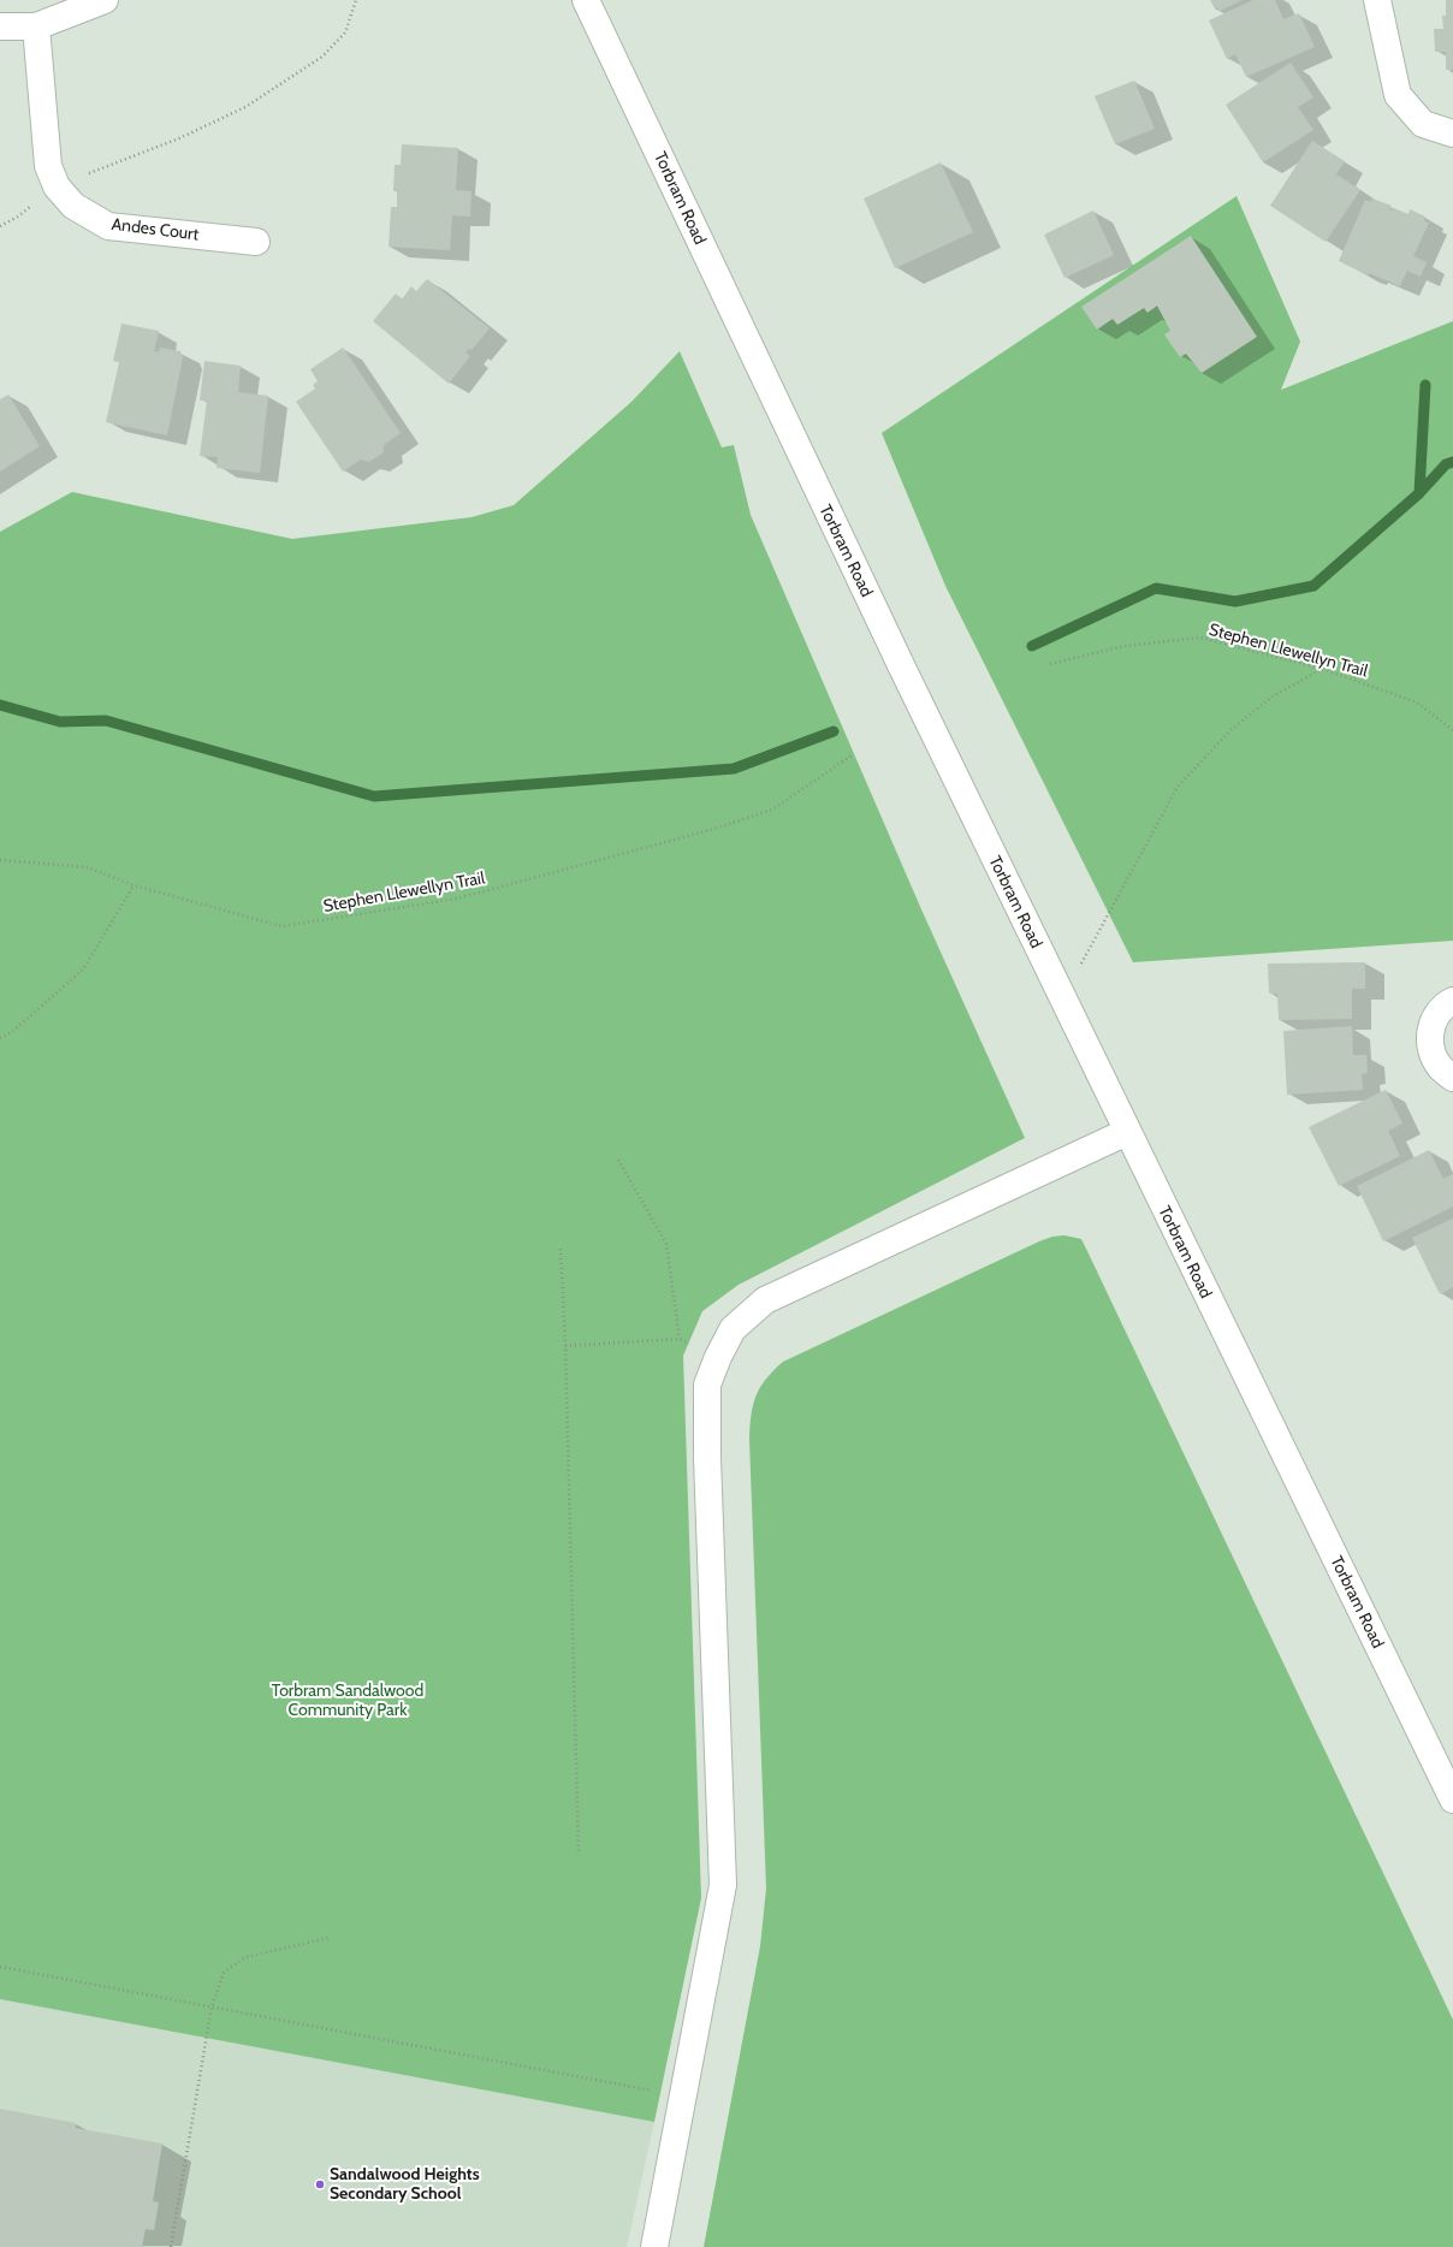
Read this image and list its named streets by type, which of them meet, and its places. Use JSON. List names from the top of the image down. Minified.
{"streets":{"main road":["Torbram Road","Andes Court"],"path":["Stephen Llewellyn Trail"]},"parks":["Torbram Sandalwood Community Park"],"places":["Sandalwood Heights Secondary School"]}
